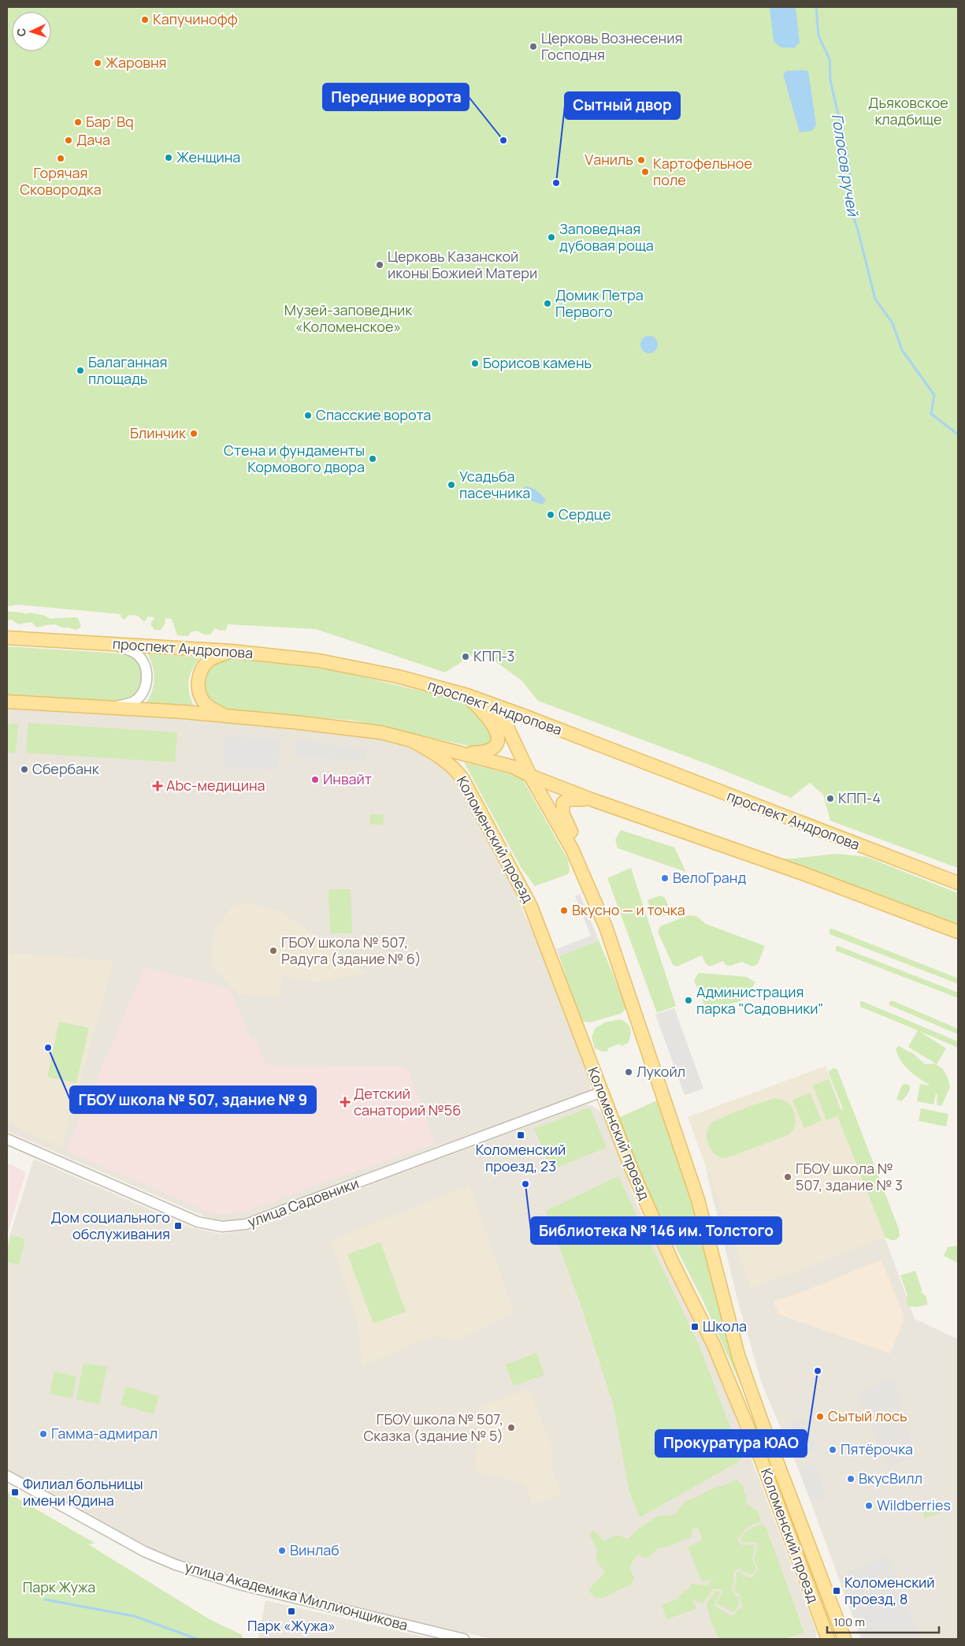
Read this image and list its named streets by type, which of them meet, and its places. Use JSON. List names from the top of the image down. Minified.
{"streets":{"main road":["проспект Андропова","Коломенский проезд"],"street":["улица Садовники","улица Академика Миллионщикова"]},"crossings":[["проспект Андропова","Коломенский проезд"],["Коломенский проезд","улица Садовники"]],"water":["Голосов ручей"],"parks":["Дьяковское кладбище","Музей-заповедник «Коломенское»","Парк Жужа"],"places":{"other":["Капучинофф","Церковь Вознесения Господня","Жаровня","Бар' Bq","Дача","Передние ворота","Женщина","Горячая Сковородка","Vаниль","Картофельное поле","Сытный двор","Заповедная дубовая роща","Церковь Казанской иконы Божией Матери","Домик Петра Первого","Борисов камень","Балаганная площадь","Спасские ворота","Блинчик","Стена и фундаменты Кормового двора","Усадьба пасечника","Сердце","КПП-3","Сбербанк","Инвайт","КПП-4","ВелоГранд","Вкусно — и точка","ГБОУ школа № 507, Радуга (здание № 6)","Администрация парка \"Садовники\"","ГБОУ школа № 507, здание № 9","Лукойл","ГБОУ школа № 507, здание № 3","Библиотека № 146 им. Толстого","Прокуратура ЮАО","Сытый лось","ГБОУ школа № 507, Сказка (здание № 5)","Гамма-адмирал","Пятёрочка","ВкусВилл","Wildberries","Винлаб"],"health":["Abc-медицина","Детский санаторий №56"],"transit":["Коломенский проезд, 23","Дом социального обслуживания","Школа","Филиал больницы имени Юдина","Коломенский проезд, 8","Парк «Жужа»"]},"scale_bar":"100 m","north":"left"}
